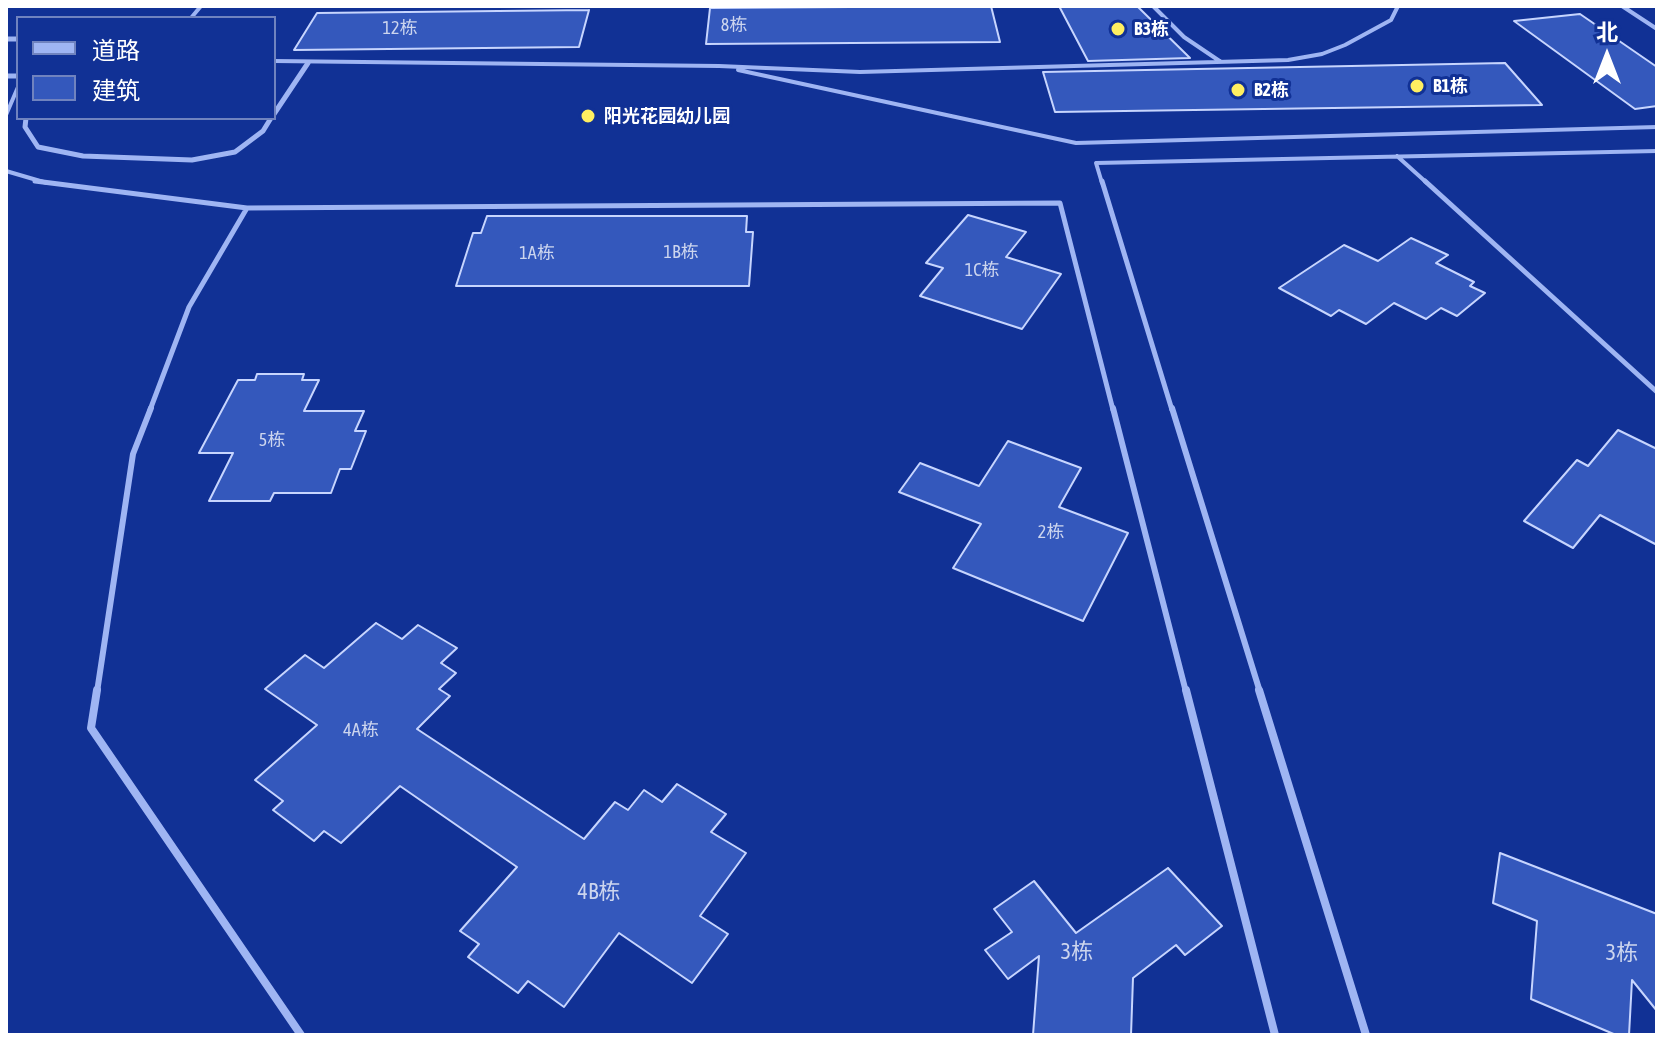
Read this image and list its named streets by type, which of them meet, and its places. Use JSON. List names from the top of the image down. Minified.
{"places":["B3栋","B1栋","B2栋","阳光花园幼儿园"],"house_numbers":["8栋","12栋","1B栋","1A栋","1C栋","5栋","2栋","4A栋","4B栋","3栋","3栋"],"legend":["道路","建筑"],"north":"top"}
